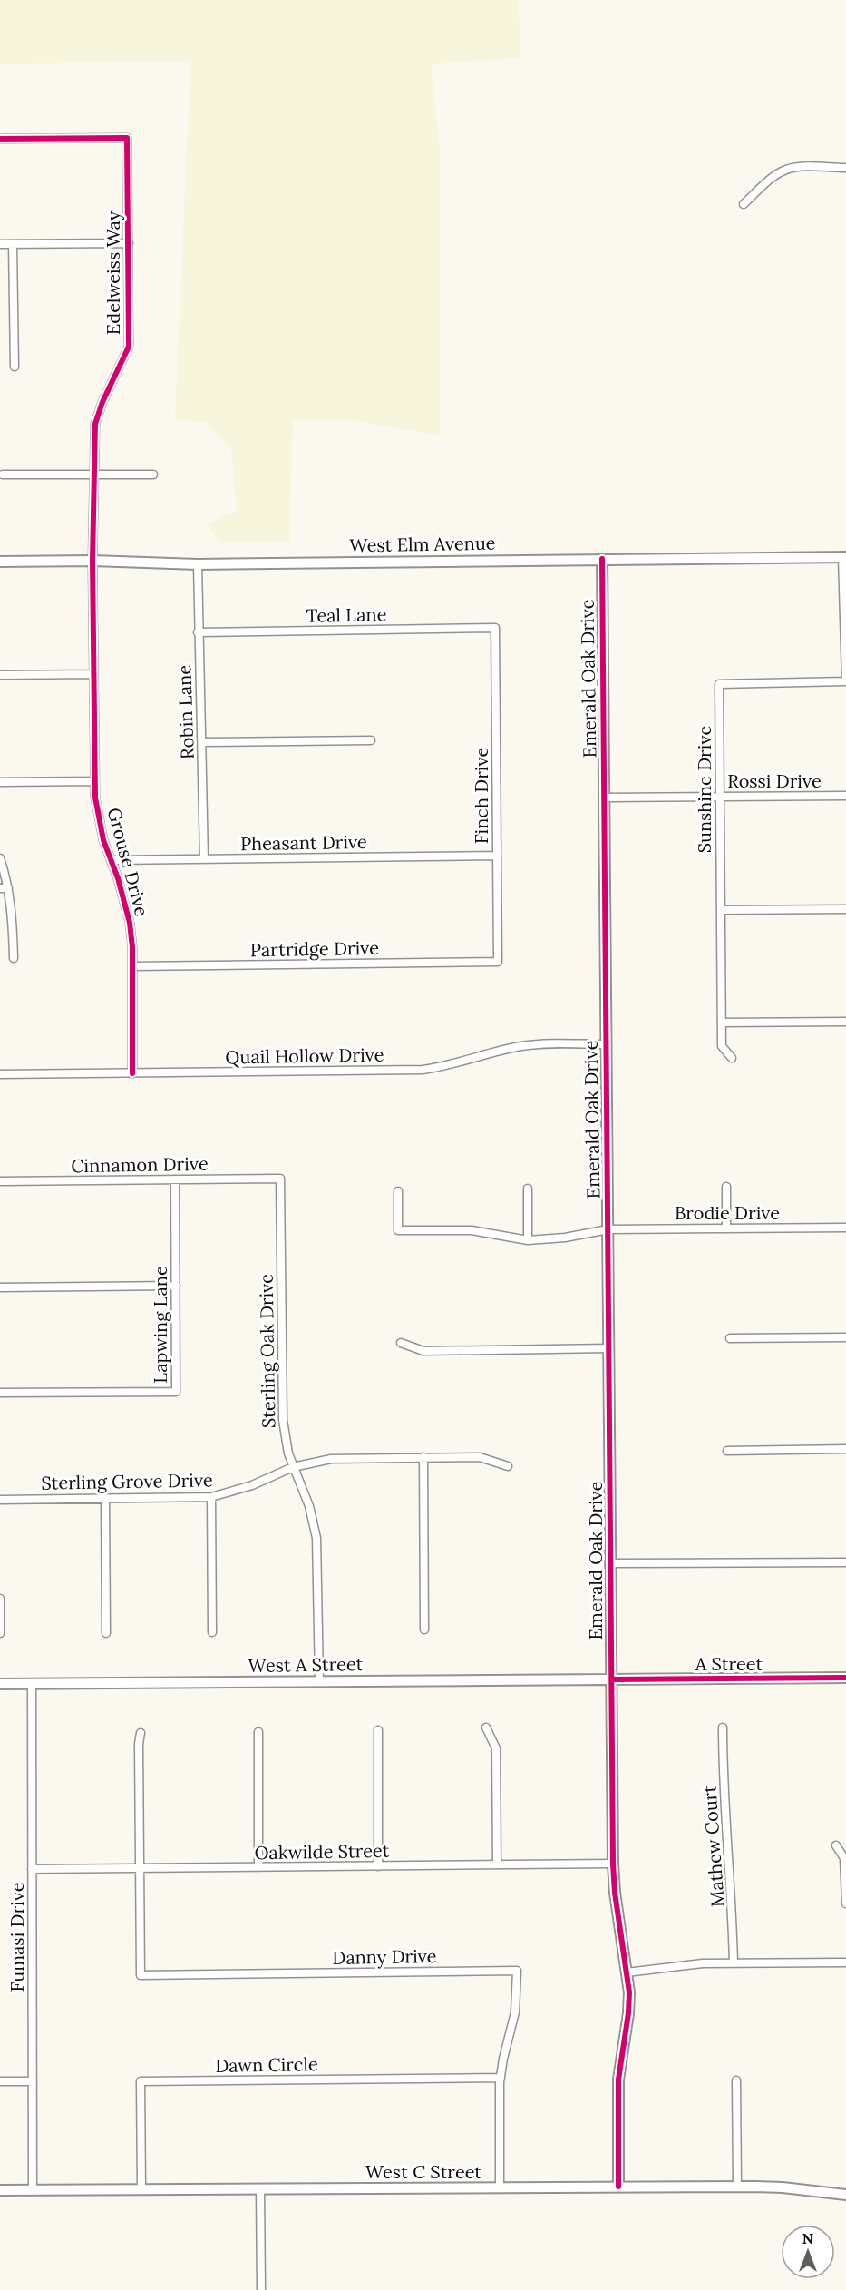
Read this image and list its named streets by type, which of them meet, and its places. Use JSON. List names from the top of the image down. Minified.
{"streets":{"street":["Edelweiss Way","West Elm Avenue","Teal Lane","Emerald Oak Drive","Robin Lane","Rossi Drive","Sunshine Drive","Finch Drive","Pheasant Drive","Grouse Drive","Partridge Drive","Quail Hollow Drive","Cinnamon Drive","Brodie Drive","Lapwing Lane","Sterling Oak Drive","Sterling Grove Drive","A Street","West A Street","Mathew Court","Oakwilde Street","Fumasi Drive","Danny Drive","Dawn Circle","West C Street"]},"crossings":[["Edelweiss Way","West Elm Avenue"],["Edelweiss Way","Grouse Drive"],["West Elm Avenue","Emerald Oak Drive"],["West Elm Avenue","Robin Lane"],["West Elm Avenue","Grouse Drive"],["Teal Lane","Robin Lane"],["Teal Lane","Finch Drive"],["Emerald Oak Drive","Rossi Drive"],["Emerald Oak Drive","Quail Hollow Drive"],["Emerald Oak Drive","Brodie Drive"],["Emerald Oak Drive","A Street"],["Emerald Oak Drive","West A Street"],["Emerald Oak Drive","Oakwilde Street"],["Emerald Oak Drive","West C Street"],["Robin Lane","Pheasant Drive"],["Rossi Drive","Sunshine Drive"],["Finch Drive","Pheasant Drive"],["Finch Drive","Partridge Drive"],["Pheasant Drive","Grouse Drive"],["Grouse Drive","Partridge Drive"],["Grouse Drive","Quail Hollow Drive"],["Cinnamon Drive","Lapwing Lane"],["Cinnamon Drive","Sterling Oak Drive"],["Sterling Oak Drive","Sterling Grove Drive"],["Sterling Oak Drive","West A Street"],["A Street","West A Street"],["West A Street","Fumasi Drive"],["Oakwilde Street","Fumasi Drive"],["Oakwilde Street","Danny Drive"],["Fumasi Drive","West C Street"],["Danny Drive","Dawn Circle"],["Danny Drive","West C Street"],["Dawn Circle","West C Street"]],"north":"top"}
